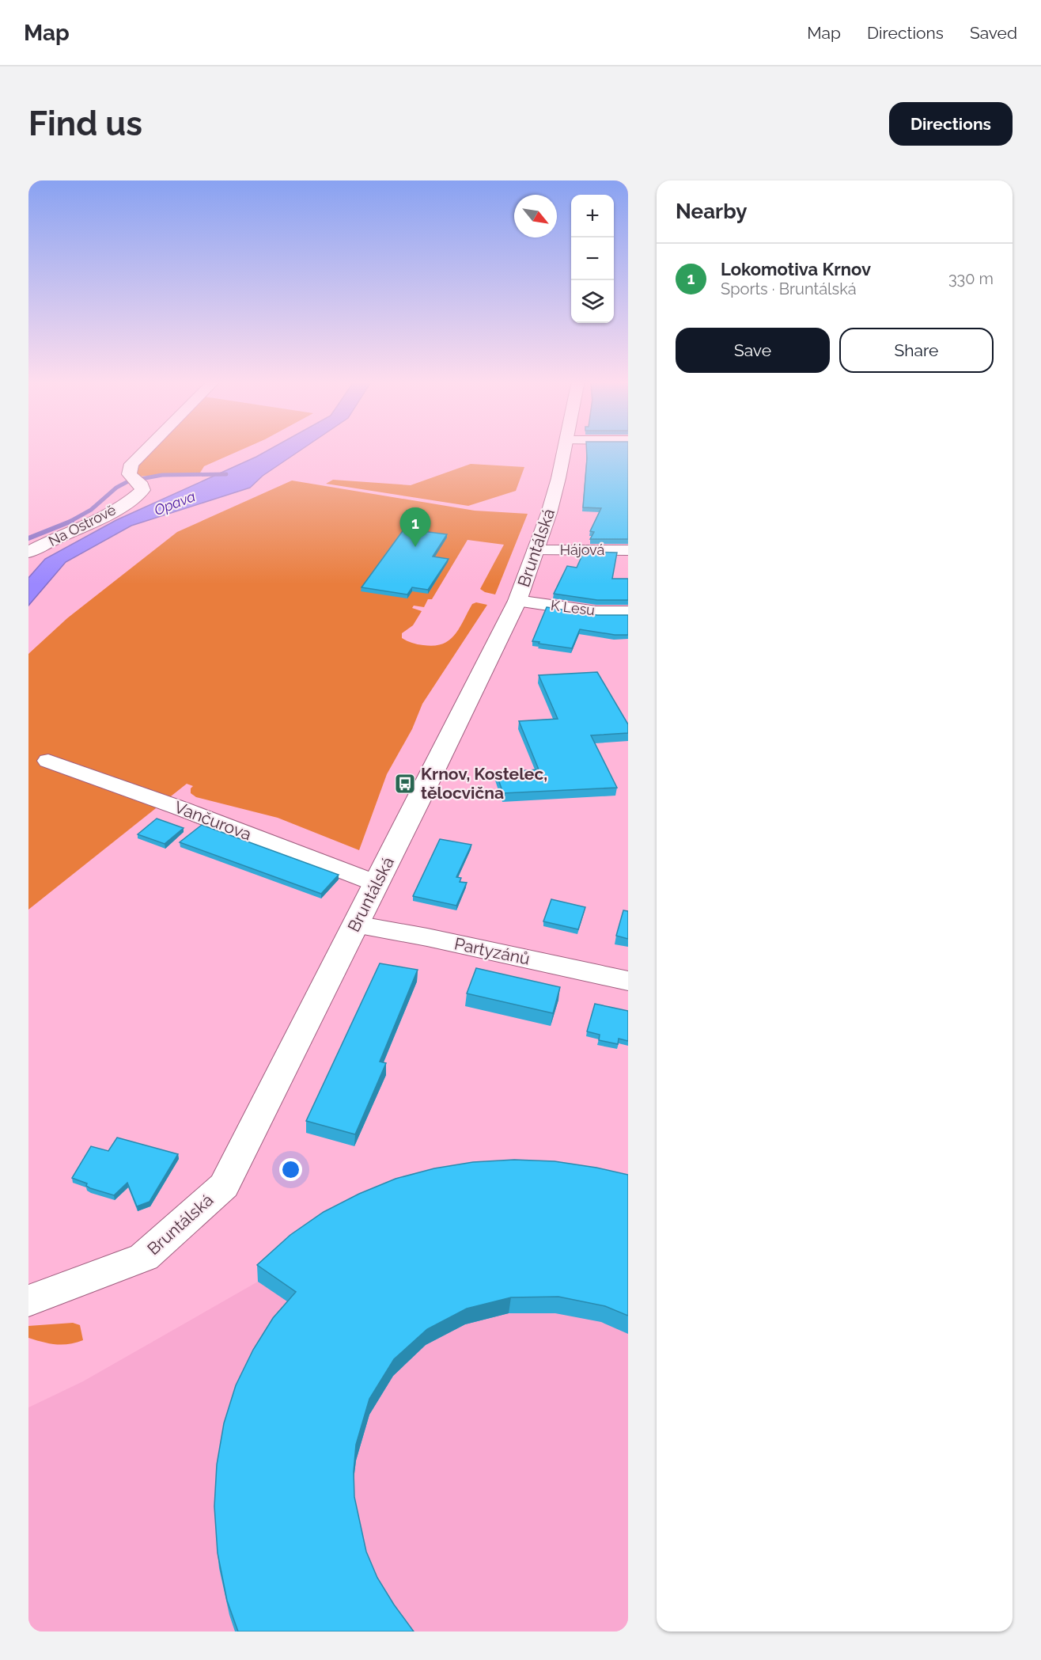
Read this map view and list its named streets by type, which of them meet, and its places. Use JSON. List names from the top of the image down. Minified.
{"streets":{"main road":["Na Ostrově","Bruntálská","Hájová","K Lesu","Vančurova","Partyzánů"]},"crossings":[["Bruntálská","Hájová"],["Bruntálská","K Lesu"],["Bruntálská","Vančurova"],["Bruntálská","Partyzánů"]],"water":["Opava"],"places":{"bus stop":["Krnov, Kostelec, tělocvična"]},"north":"bottom right","page":{"header":"Map","nav":["Map","Directions","Saved"],"buttons":["Directions",["Save","Share"]],"title":"Find us","heading":"Nearby","map_buttons":["+","−"],"list":[{"mark":"1","name":"Lokomotiva Krnov","note":"Sports · Bruntálská","value":"330 m"}],"pins":"1"}}
